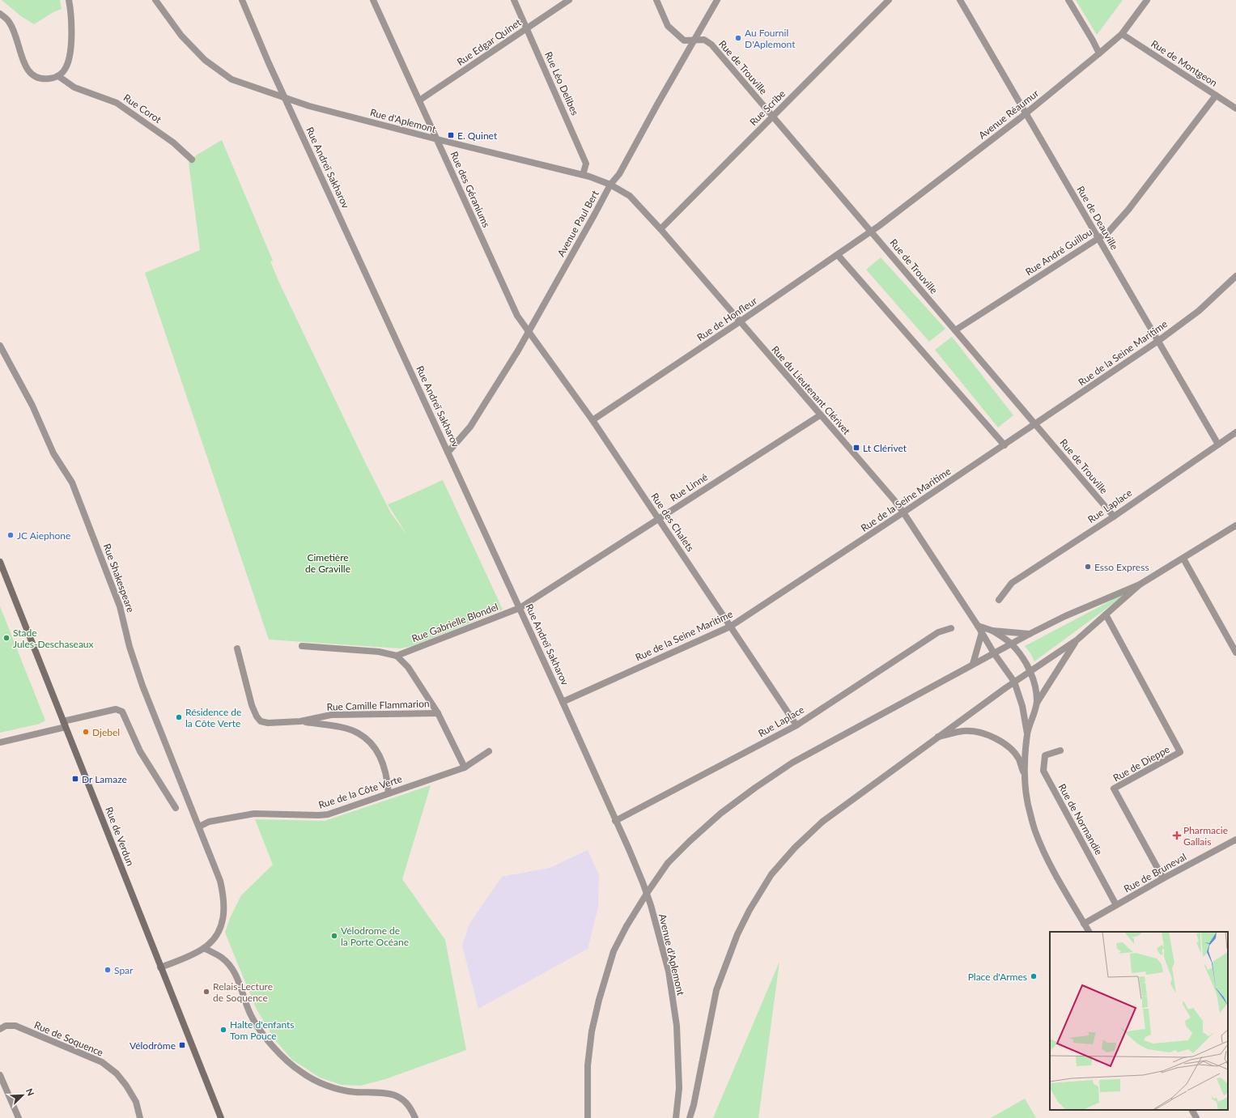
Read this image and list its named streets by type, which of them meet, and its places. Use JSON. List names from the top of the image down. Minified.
{"streets":{"main road":["Rue de Verdun"],"street":["Rue Edgar Quinet","Rue de Montgeon","Rue de Trouville","Rue Léo Delibes","Rue Scribe","Rue Corot","Avenue Réaumur","Rue d'Aplemont","Rue Andreï Sakharov","Rue des Géraniums","Rue de Deauville","Avenue Paul Bert","Rue André Guillou","Rue de Honfleur","Rue de la Seine Maritime","Rue du Lieutenant Clérivet","Rue Linné","Rue Laplace","Rue des Chalets","Rue Shakespeare","Rue Gabrielle Blondel","Rue Camille Flammarion","Rue de Dieppe","Rue de la Côte Verte","Rue de Normandie","Rue de Bruneval","Avenue d'Aplemont","Rue de Soquence"]},"crossings":[["Rue Edgar Quinet","Rue Léo Delibes"],["Rue Edgar Quinet","Rue des Géraniums"],["Rue de Montgeon","Avenue Réaumur"],["Rue de Montgeon","Rue André Guillou"],["Rue de Trouville","Rue Scribe"],["Rue de Trouville","Avenue Réaumur"],["Rue de Trouville","Avenue Paul Bert"],["Rue de Trouville","Rue André Guillou"],["Rue de Trouville","Rue de Honfleur"],["Rue de Trouville","Rue de la Seine Maritime"],["Rue de Trouville","Rue Laplace"],["Rue Léo Delibes","Rue d'Aplemont"],["Rue Scribe","Rue du Lieutenant Clérivet"],["Avenue Réaumur","Rue de Deauville"],["Avenue Réaumur","Rue de Honfleur"],["Rue d'Aplemont","Rue Andreï Sakharov"],["Rue d'Aplemont","Rue des Géraniums"],["Rue d'Aplemont","Avenue Paul Bert"],["Rue d'Aplemont","Rue du Lieutenant Clérivet"],["Rue Andreï Sakharov","Avenue Paul Bert"],["Rue Andreï Sakharov","Rue de la Seine Maritime"],["Rue Andreï Sakharov","Rue Linné"],["Rue Andreï Sakharov","Rue Laplace"],["Rue Andreï Sakharov","Rue Gabrielle Blondel"],["Rue Andreï Sakharov","Avenue d'Aplemont"],["Rue des Géraniums","Avenue Paul Bert"],["Rue des Géraniums","Rue des Chalets"],["Rue de Deauville","Rue André Guillou"],["Rue de Deauville","Rue de la Seine Maritime"],["Rue de Deauville","Rue Laplace"],["Avenue Paul Bert","Rue du Lieutenant Clérivet"],["Avenue Paul Bert","Rue des Chalets"],["Rue de Honfleur","Rue du Lieutenant Clérivet"],["Rue de Honfleur","Rue des Chalets"],["Rue de la Seine Maritime","Rue du Lieutenant Clérivet"],["Rue de la Seine Maritime","Rue des Chalets"],["Rue du Lieutenant Clérivet","Rue Linné"],["Rue Linné","Rue des Chalets"],["Rue Linné","Rue Gabrielle Blondel"],["Rue Laplace","Rue des Chalets"],["Rue Laplace","Avenue d'Aplemont"],["Rue Shakespeare","Rue de la Côte Verte"],["Rue de Dieppe","Rue de Bruneval"],["Rue de Normandie","Rue de Bruneval"]],"parks":["Cimetière de Graville"],"places":{"other":["Au Fournil D'Aplemont","JC Aiephone","Esso Express","Stade Jules-Deschaseaux","Résidence de la Côte Verte","Djebel","Vélodrome de la Porte Océane","Spar","Place d'Armes","Relais-Lecture de Soquence","Halte d'enfants Tom Pouce"],"transit":["E. Quinet","Lt Clérivet","Dr Lamaze","Vélodrôme"],"health":["Pharmacie Gallais"]},"north":"top right"}
